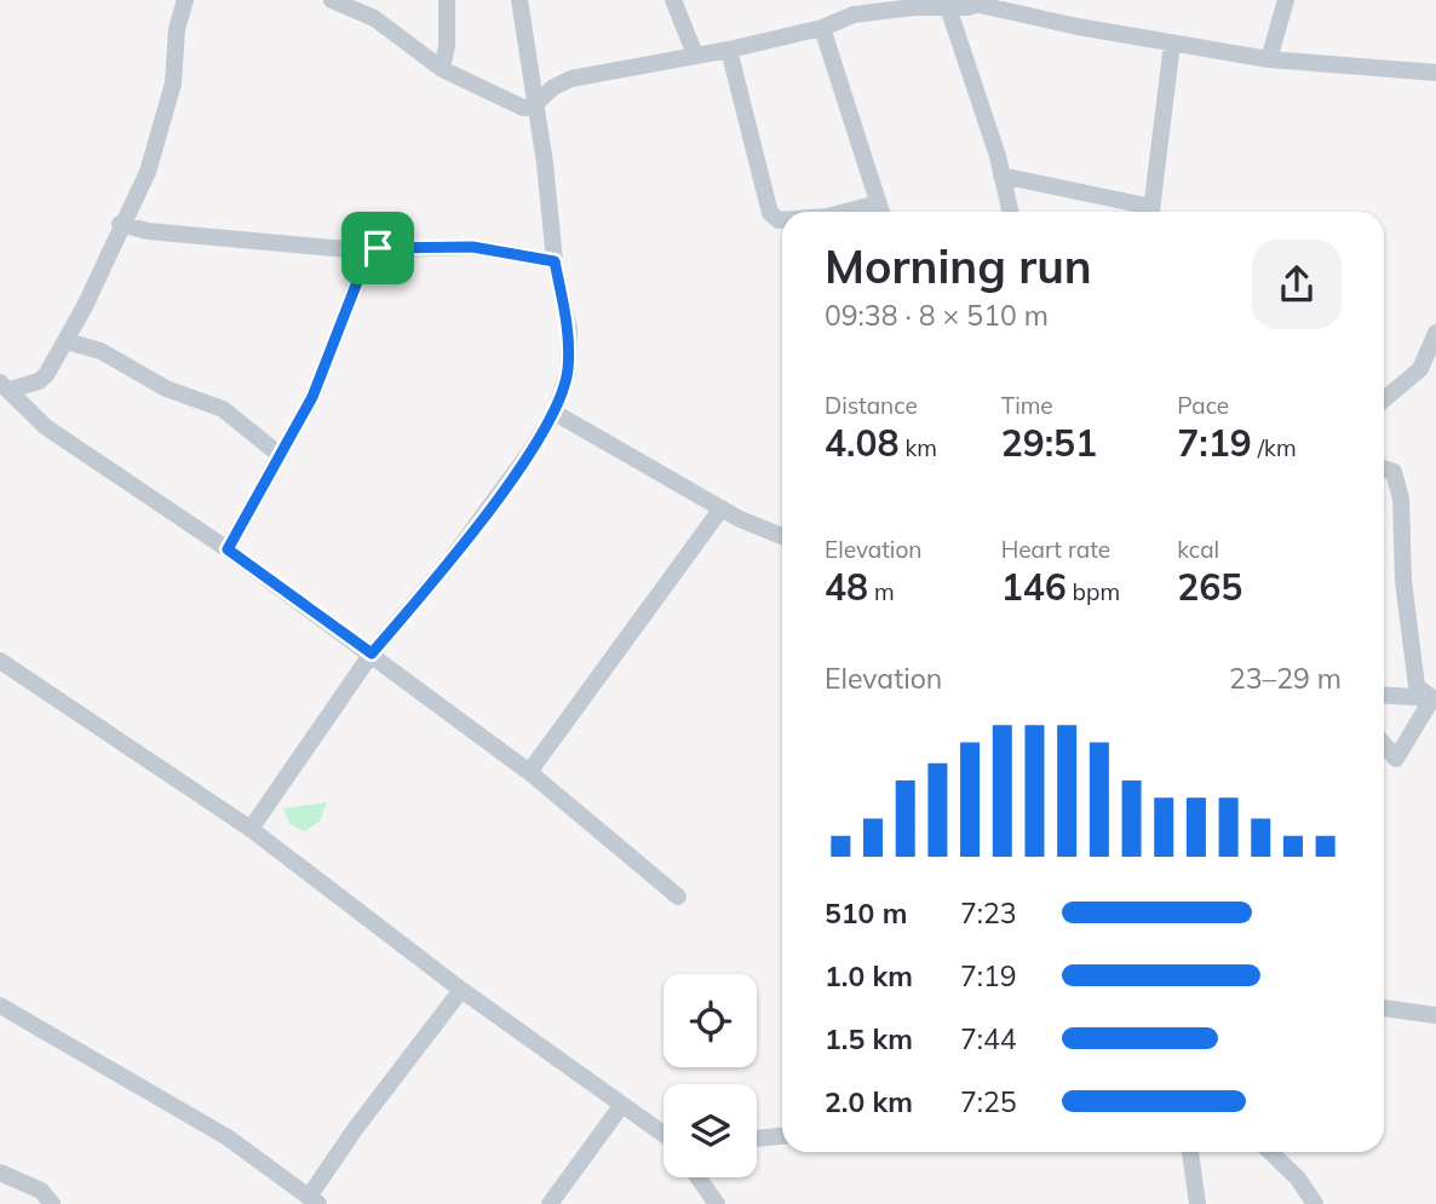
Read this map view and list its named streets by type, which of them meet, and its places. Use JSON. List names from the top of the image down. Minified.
{"page":{"heading":["Morning run","09:38 · 8 × 510 m"],"stats":[["Distance","4.08 km"],["Time","29:51"],["Pace","7:19 /km"],["Elevation","48 m"],["Heart rate","146 bpm"],["kcal","265"]],"chart":["Elevation","23–29 m"],"list":[{"name":"510 m","note":"7:23"},{"name":"1.0 km","note":"7:19"},{"name":"1.5 km","note":"7:44"},{"name":"2.0 km","note":"7:25"}]}}
